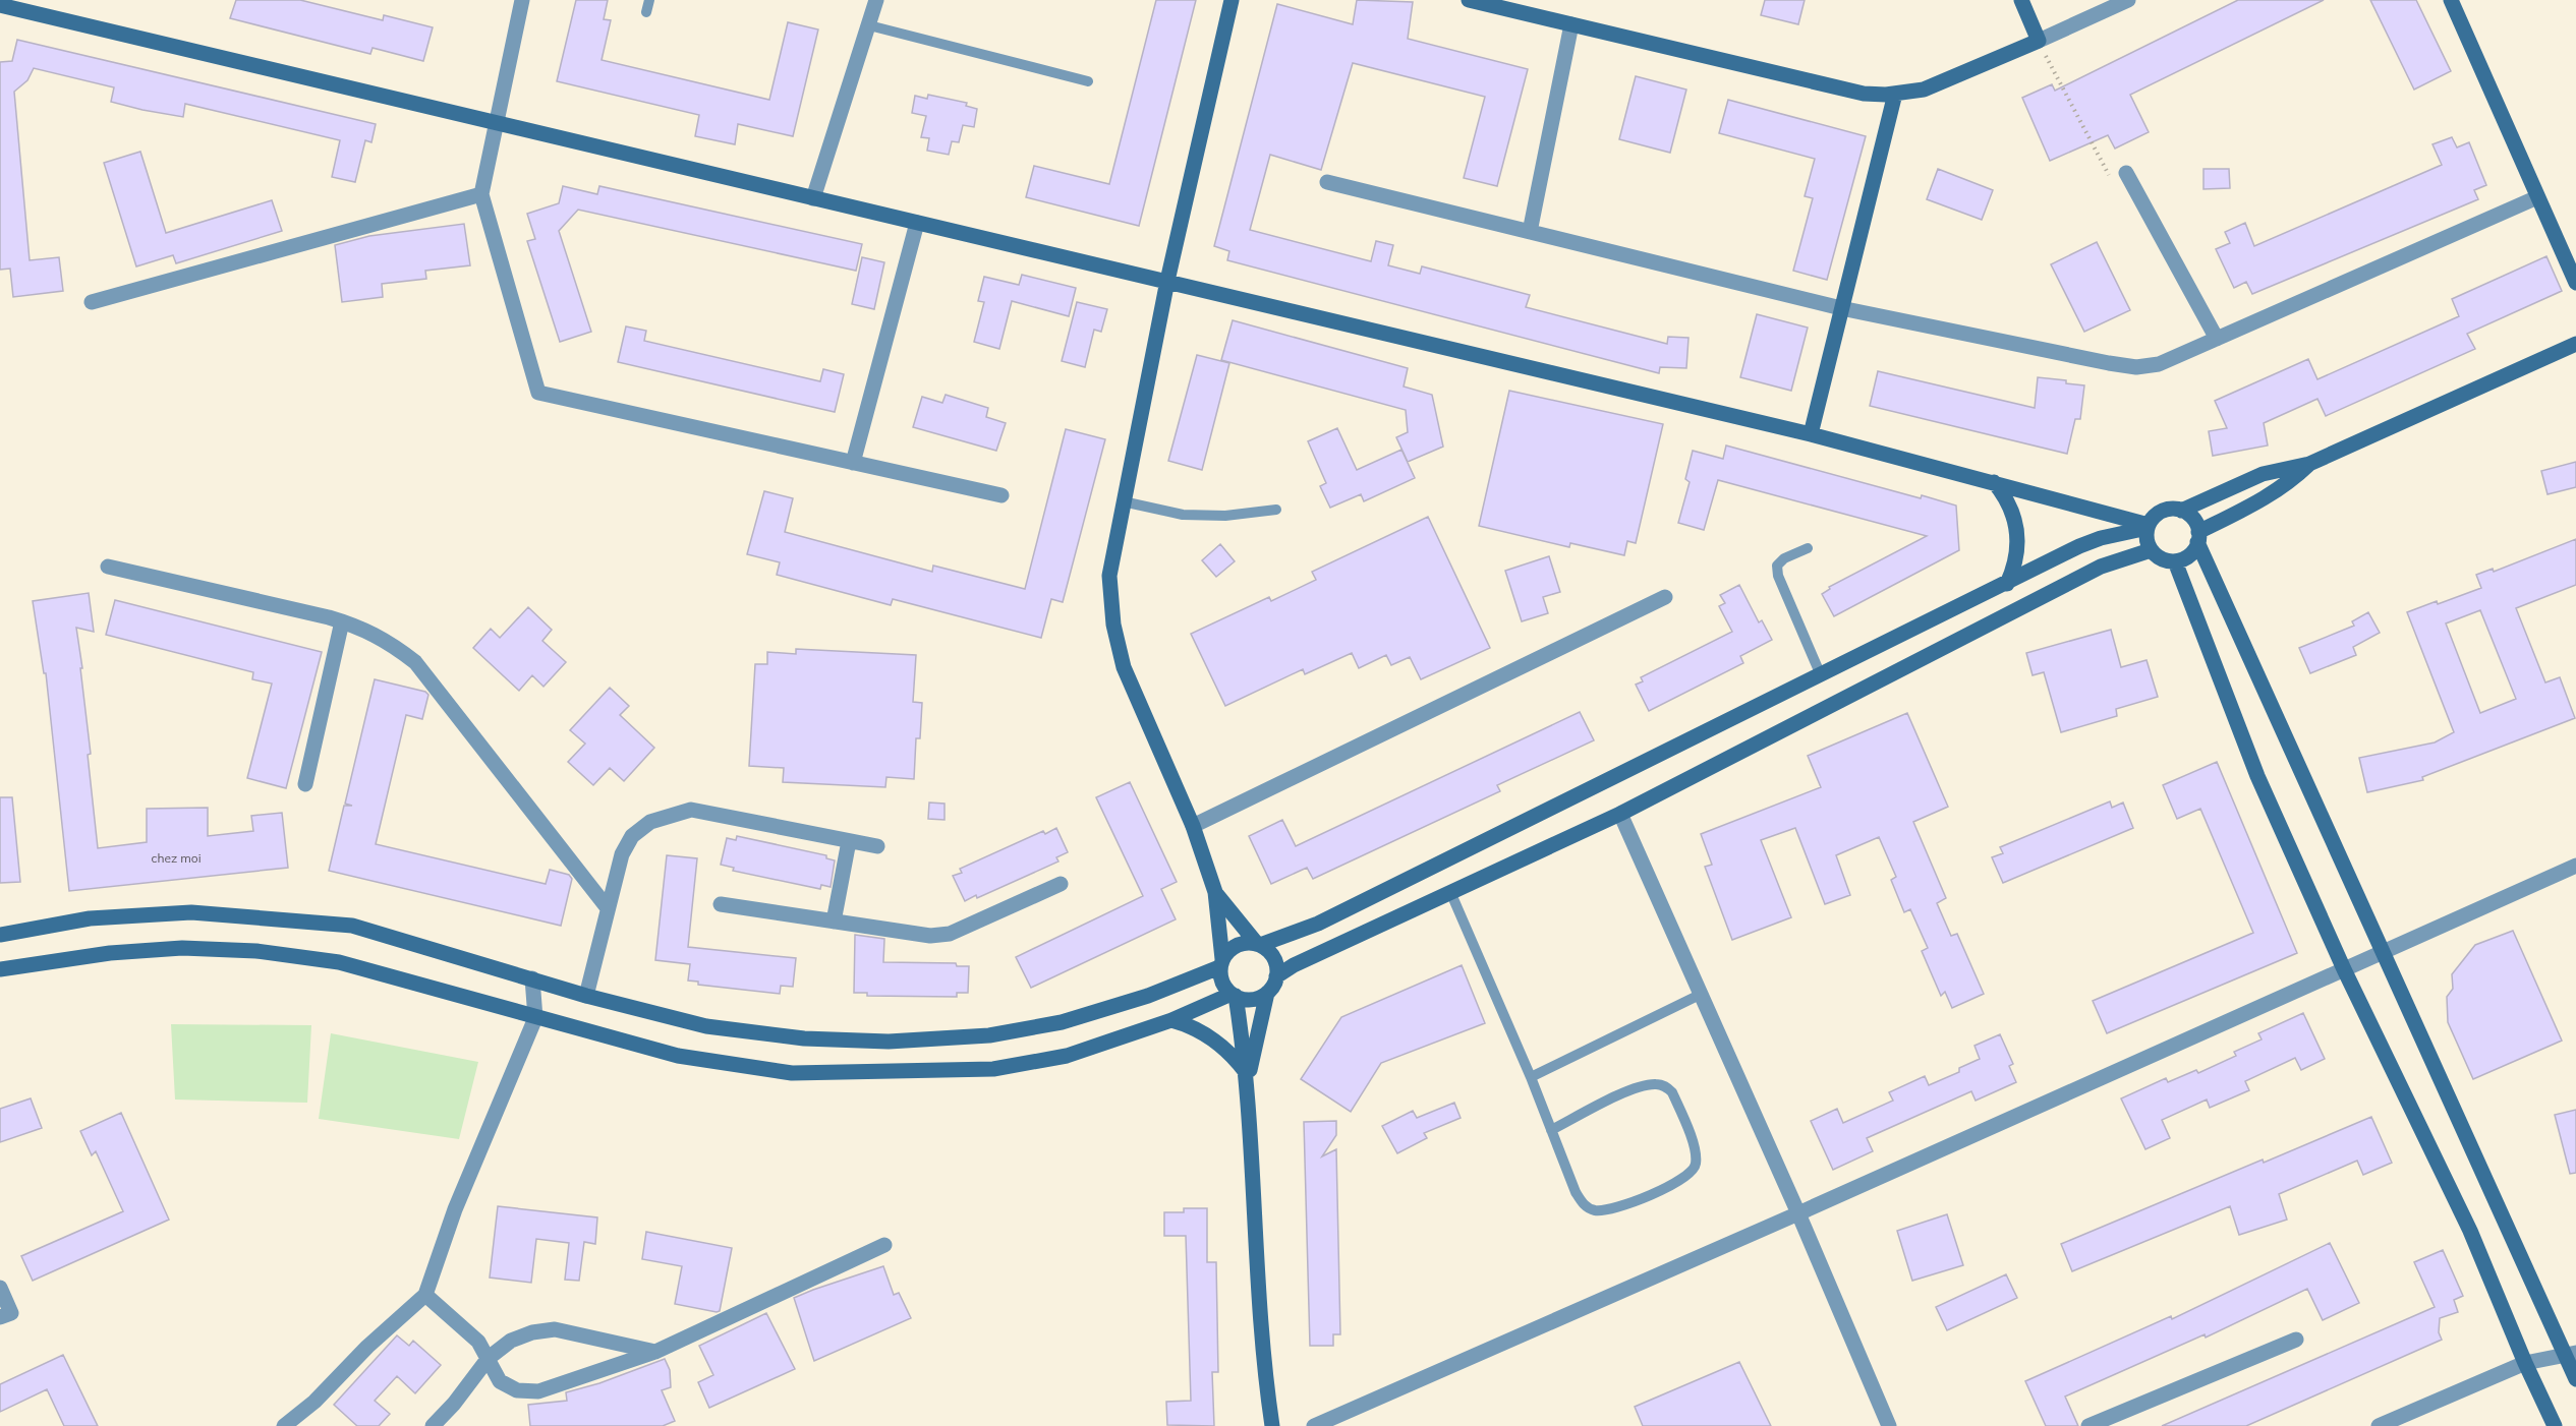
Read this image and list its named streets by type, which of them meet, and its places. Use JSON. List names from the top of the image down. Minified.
{"house_numbers":["chez moi"]}
